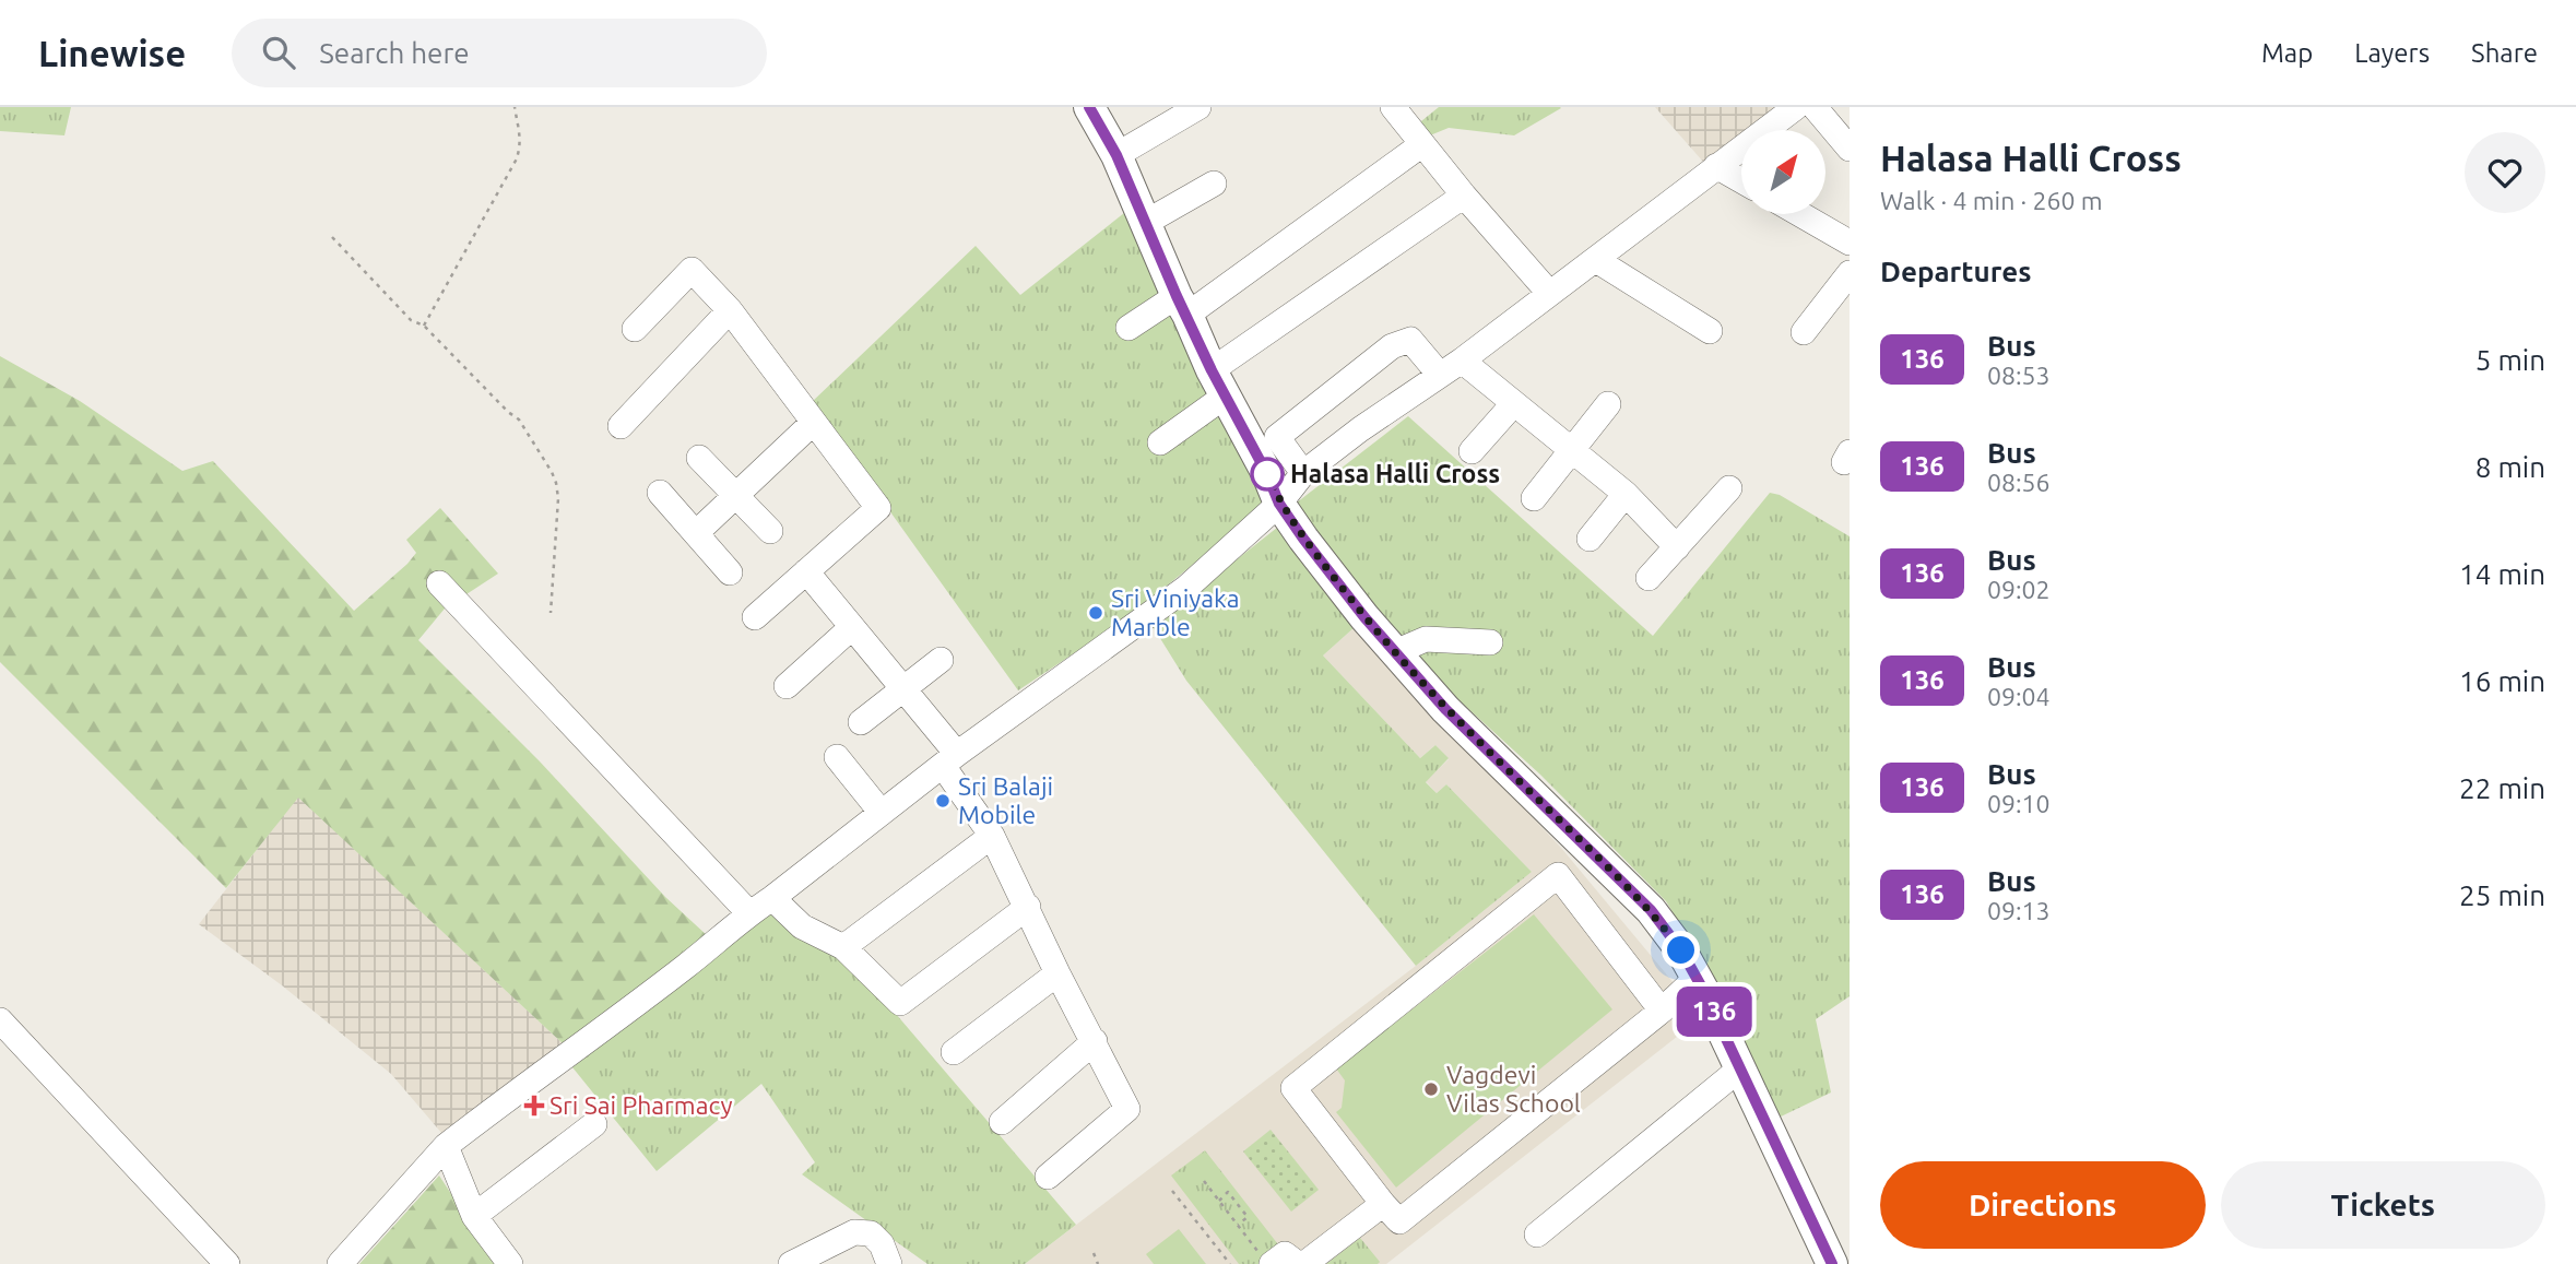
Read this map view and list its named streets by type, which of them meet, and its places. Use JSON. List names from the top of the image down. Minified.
{"places":{"other":["Halasa Halli Cross","Sri Viniyaka Marble","Sri Balaji Mobile","Vagdevi Vilas School"],"health":["Sri Sai Pharmacy"]},"lines":["bus line 136"],"north":"top right","page":{"header":"Linewise","search":"Search here","nav":["Map","Layers","Share"],"on_map":"136","heading":[["Halasa Halli Cross","Walk · 4 min · 260 m"],"Departures"],"list":[{"mark":"136","name":"Bus","note":"08:53","value":"5 min"},{"mark":"136","name":"Bus","note":"08:56","value":"8 min"},{"mark":"136","name":"Bus","note":"09:02","value":"14 min"},{"mark":"136","name":"Bus","note":"09:04","value":"16 min"},{"mark":"136","name":"Bus","note":"09:10","value":"22 min"},{"mark":"136","name":"Bus","note":"09:13","value":"25 min"}],"buttons":["Directions","Tickets"]}}
